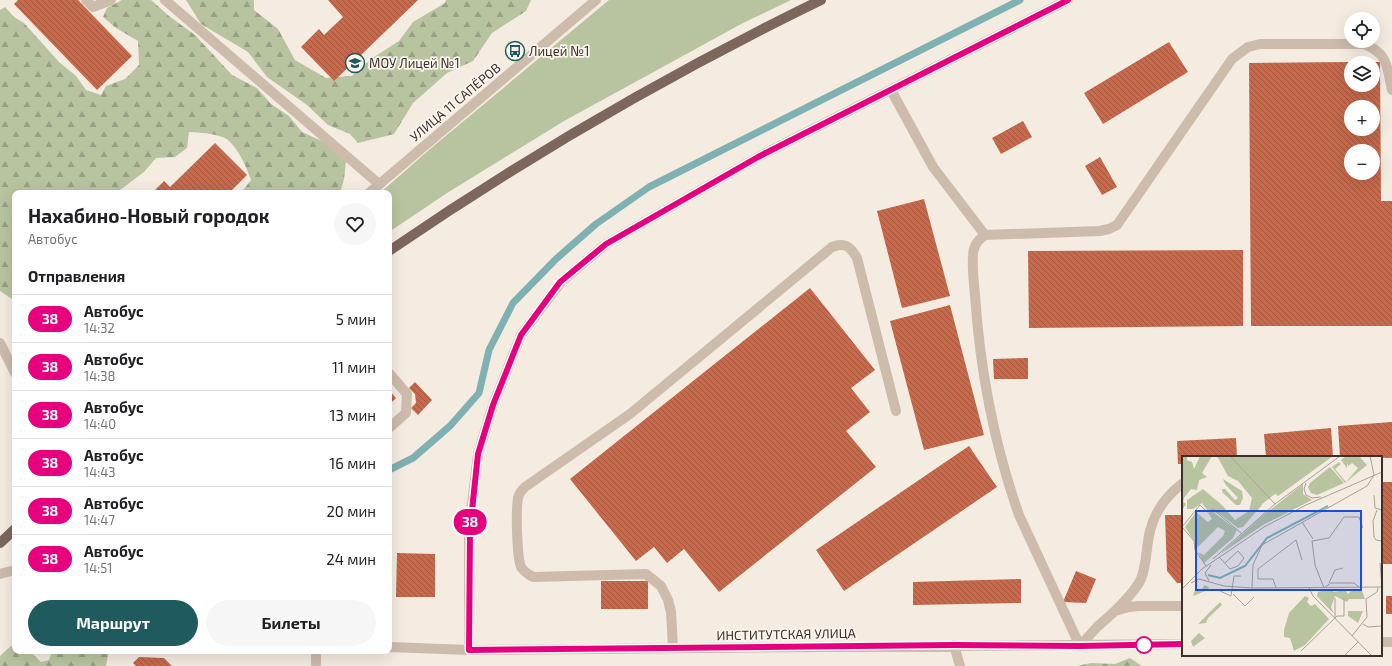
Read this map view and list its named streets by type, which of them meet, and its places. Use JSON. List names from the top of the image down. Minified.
{"streets":{"street":["УЛИЦА 11 САПЁРОВ","ИНСТИТУТСКАЯ УЛИЦА"]},"places":{"bus stop":["Лицей №1"],"school or university":["МОУ Лицей №1"]},"lines":["bus line 38"],"page":{"on_map":"38","map_buttons":["+","−"],"heading":[["Нахабино-Новый городок","Автобус"],"Отправления"],"list":[{"mark":"38","name":"Автобус","note":"14:32","value":"5 мин"},{"mark":"38","name":"Автобус","note":"14:38","value":"11 мин"},{"mark":"38","name":"Автобус","note":"14:40","value":"13 мин"},{"mark":"38","name":"Автобус","note":"14:43","value":"16 мин"},{"mark":"38","name":"Автобус","note":"14:47","value":"20 мин"},{"mark":"38","name":"Автобус","note":"14:51","value":"24 мин"}],"buttons":["Маршрут","Билеты"]}}
